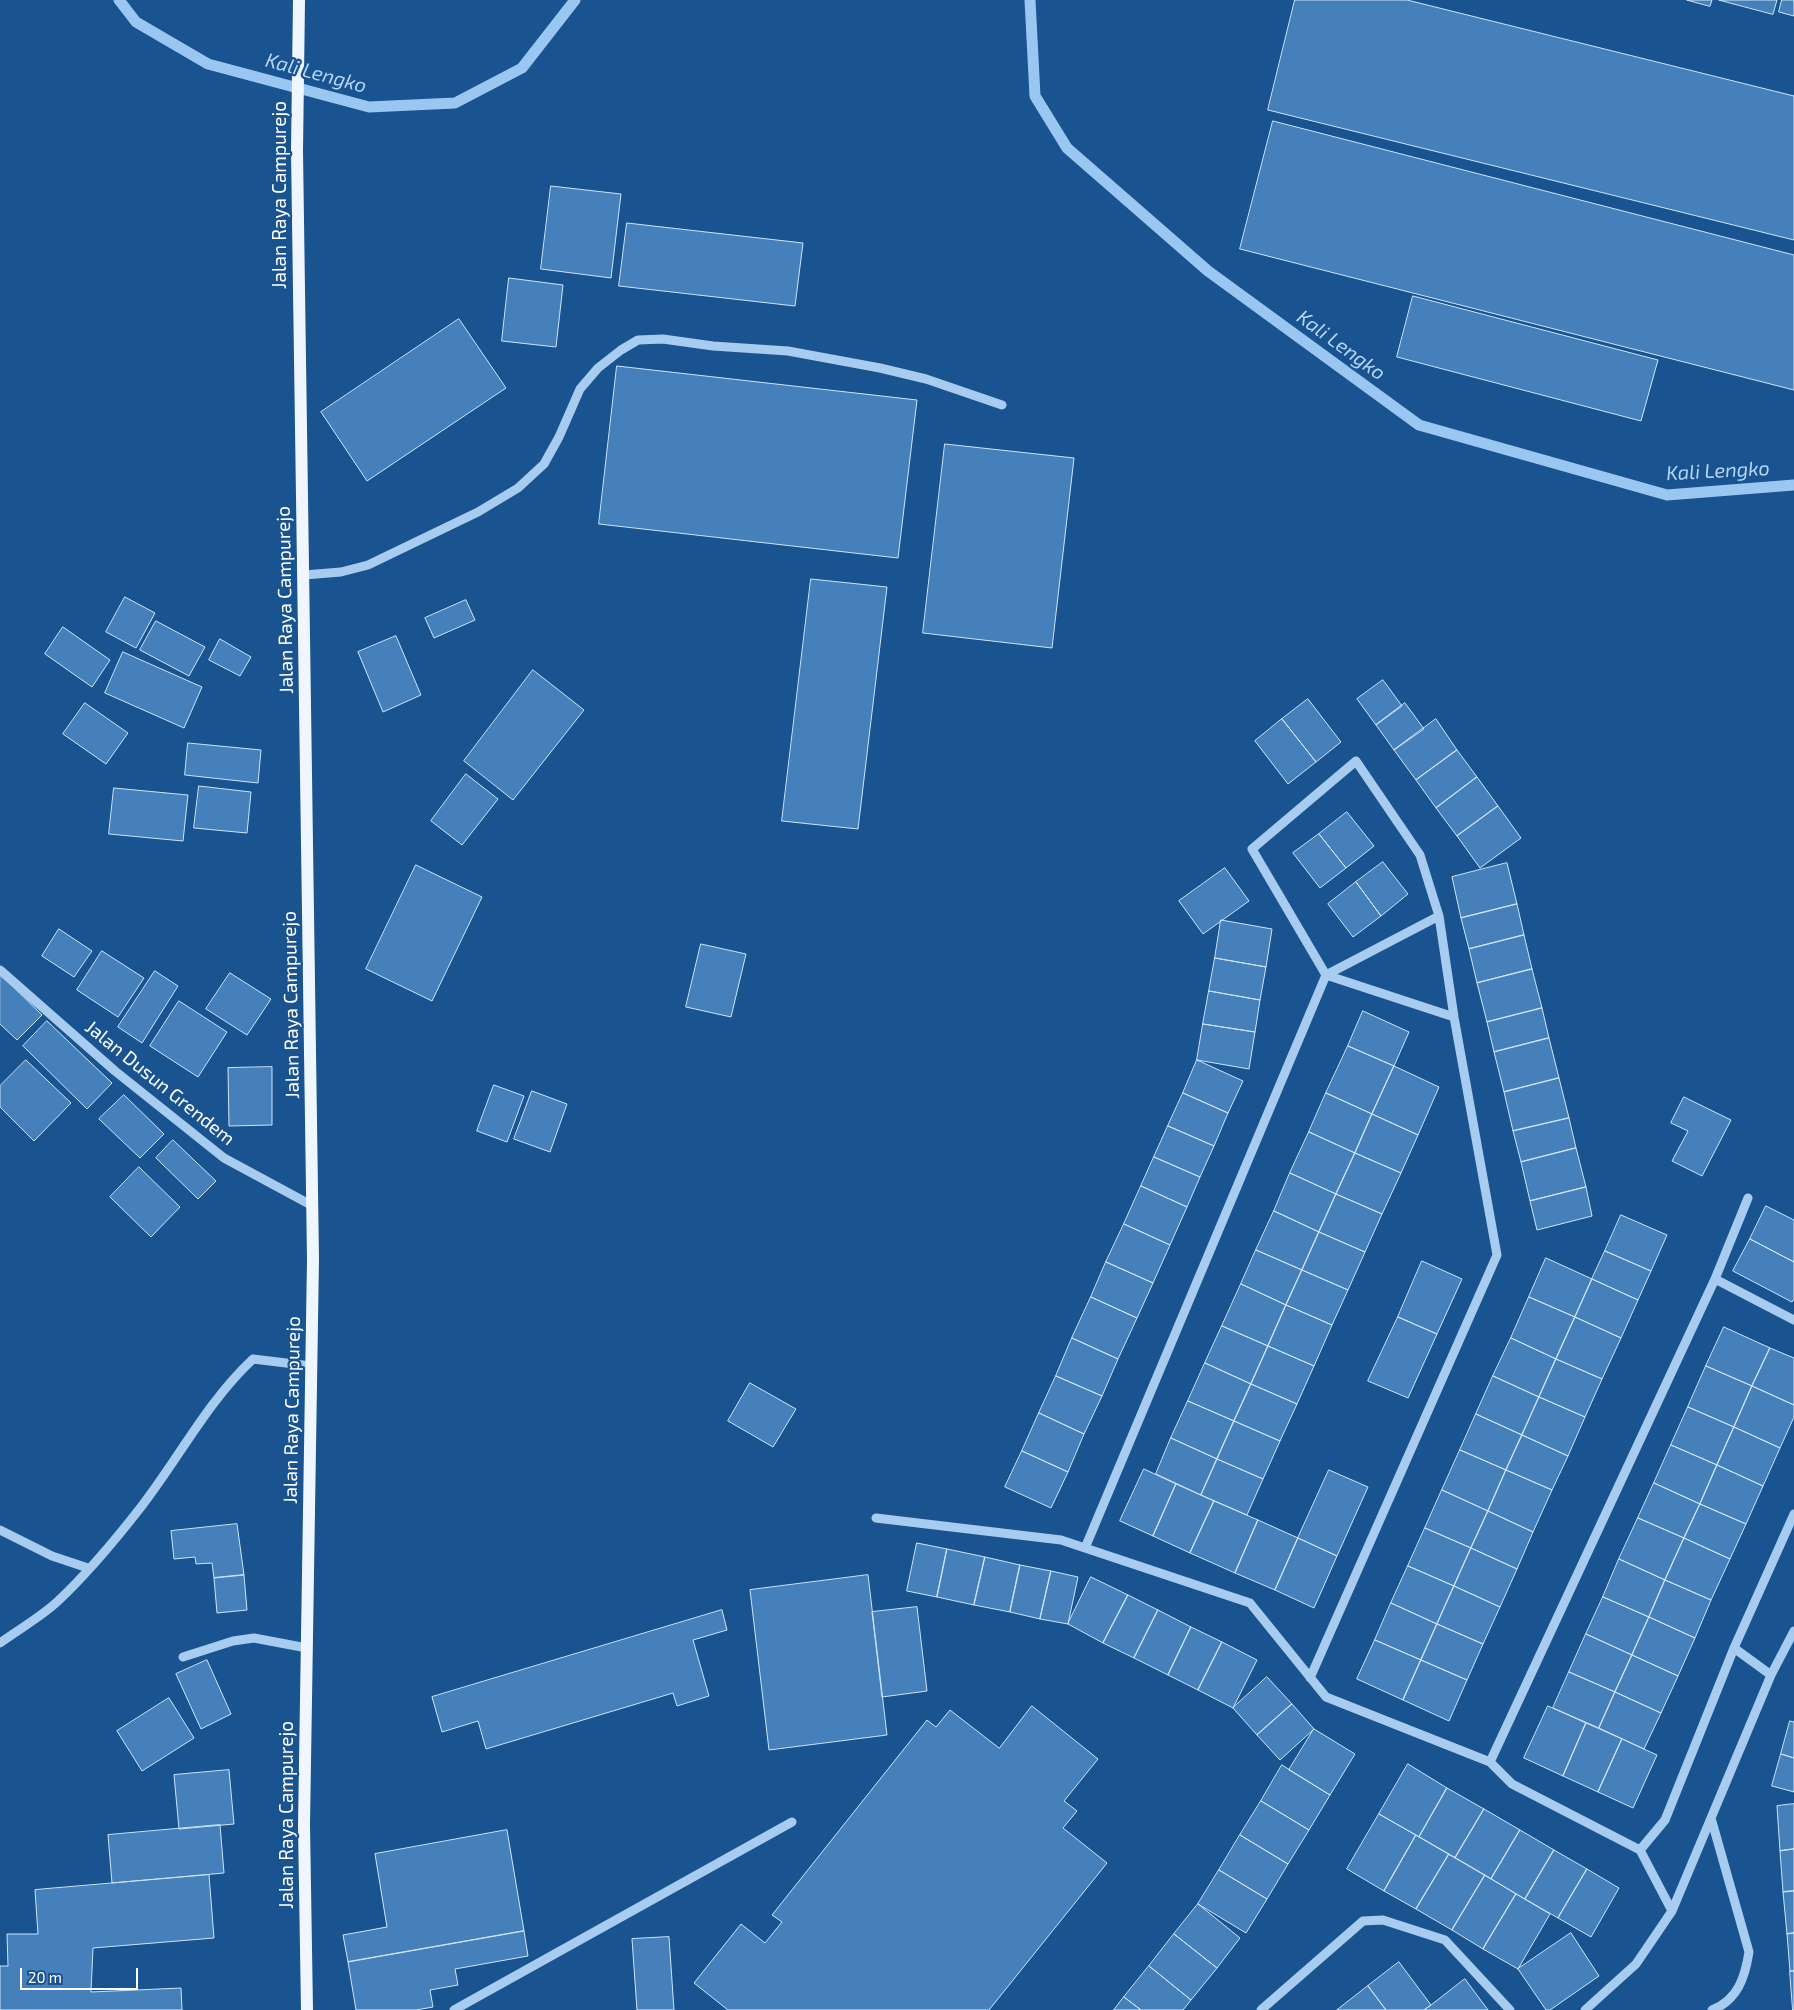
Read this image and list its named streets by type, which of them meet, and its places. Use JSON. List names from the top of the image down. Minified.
{"streets":{"main road":["Jalan Raya Campurejo"],"street":["Jalan Dusun Grendem"]},"crossings":[["Jalan Raya Campurejo","Jalan Dusun Grendem"]],"water":["Kali Lengko"],"scale_bar":"20 m"}
